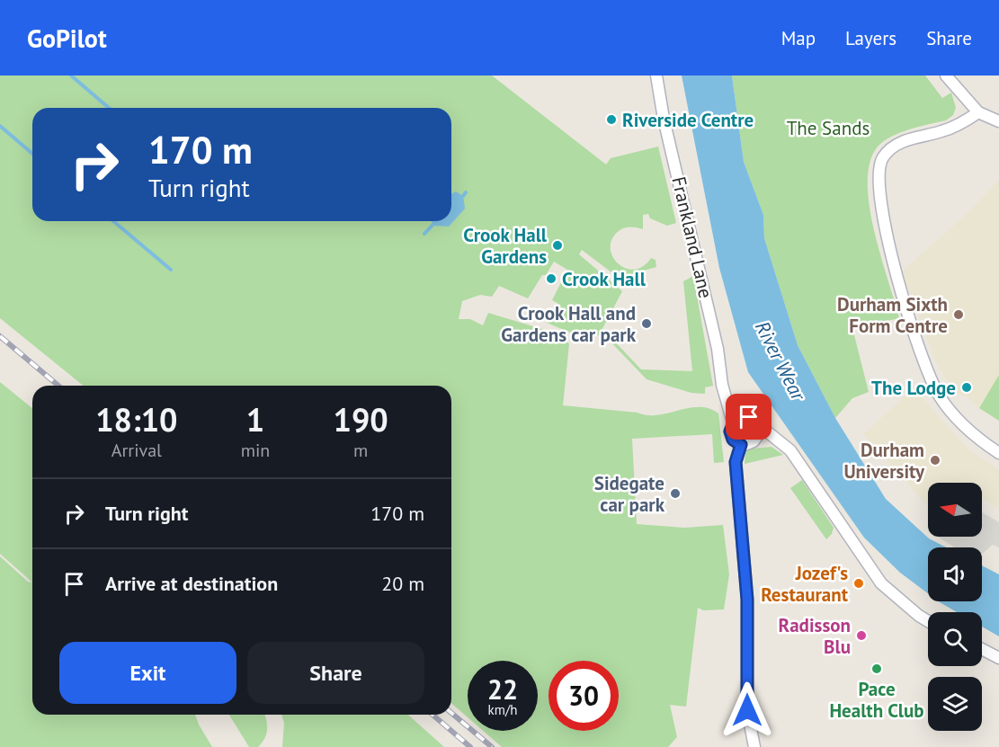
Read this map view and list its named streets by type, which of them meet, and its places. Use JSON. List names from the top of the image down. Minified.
{"streets":{"street":["Frankland Lane"]},"water":["River Wear"],"parks":["The Sands"],"places":["Riverside Centre","Crook Hall Gardens","Crook Hall","Durham Sixth Form Centre","Crook Hall and Gardens car park","The Lodge","Durham University","Sidegate car park","Jozef's Restaurant","Radisson Blu","Pace Health Club"],"north":"left","page":{"header":"GoPilot","nav":["Map","Layers","Share"],"turn":["170 m","Turn right"],"eta":["18:10","Arrival","1","min","190","m"],"list":[{"name":"Turn right","value":"170 m"},{"name":"Arrive at destination","value":"20 m"}],"buttons":["Exit","Share"],"speed":"22 km/h","limit":"30"}}
